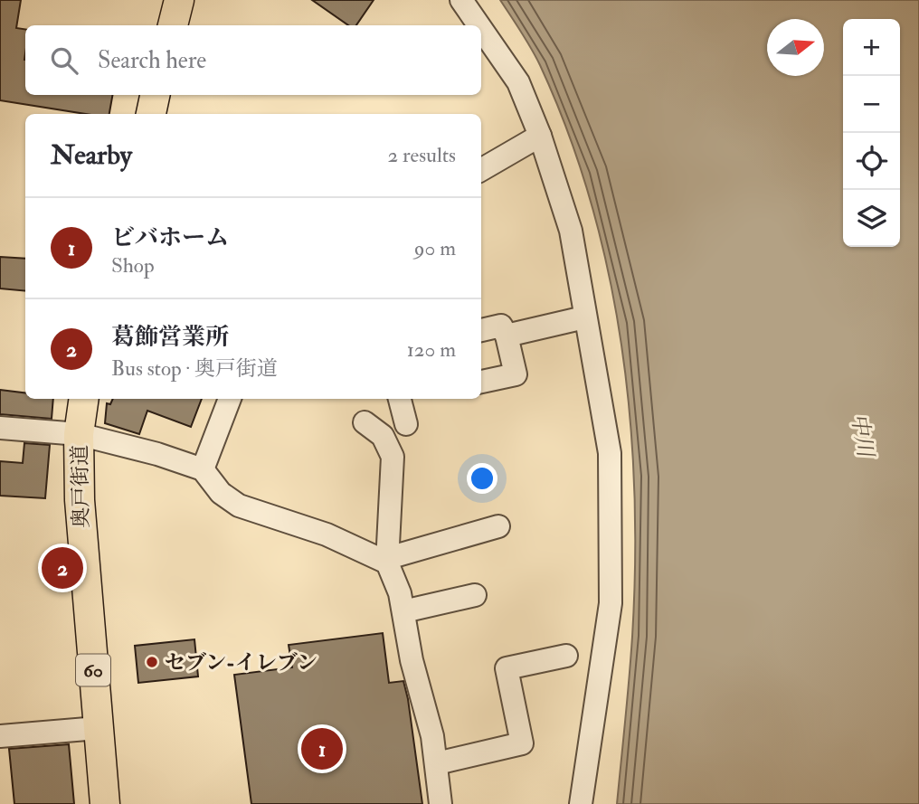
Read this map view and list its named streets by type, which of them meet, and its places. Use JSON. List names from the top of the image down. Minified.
{"streets":{"main road":["奥戸街道","60"]},"water":["中川"],"places":["セブン-イレブン"],"north":"right","page":{"map_buttons":["+","−"],"search":"Search here","heading":["Nearby","2 results"],"list":[{"mark":"1","name":"ビバホーム","note":"Shop","value":"90 m"},{"mark":"2","name":"葛飾営業所","note":"Bus stop · 奥戸街道","value":"120 m"}],"pins":["2","1"]}}
